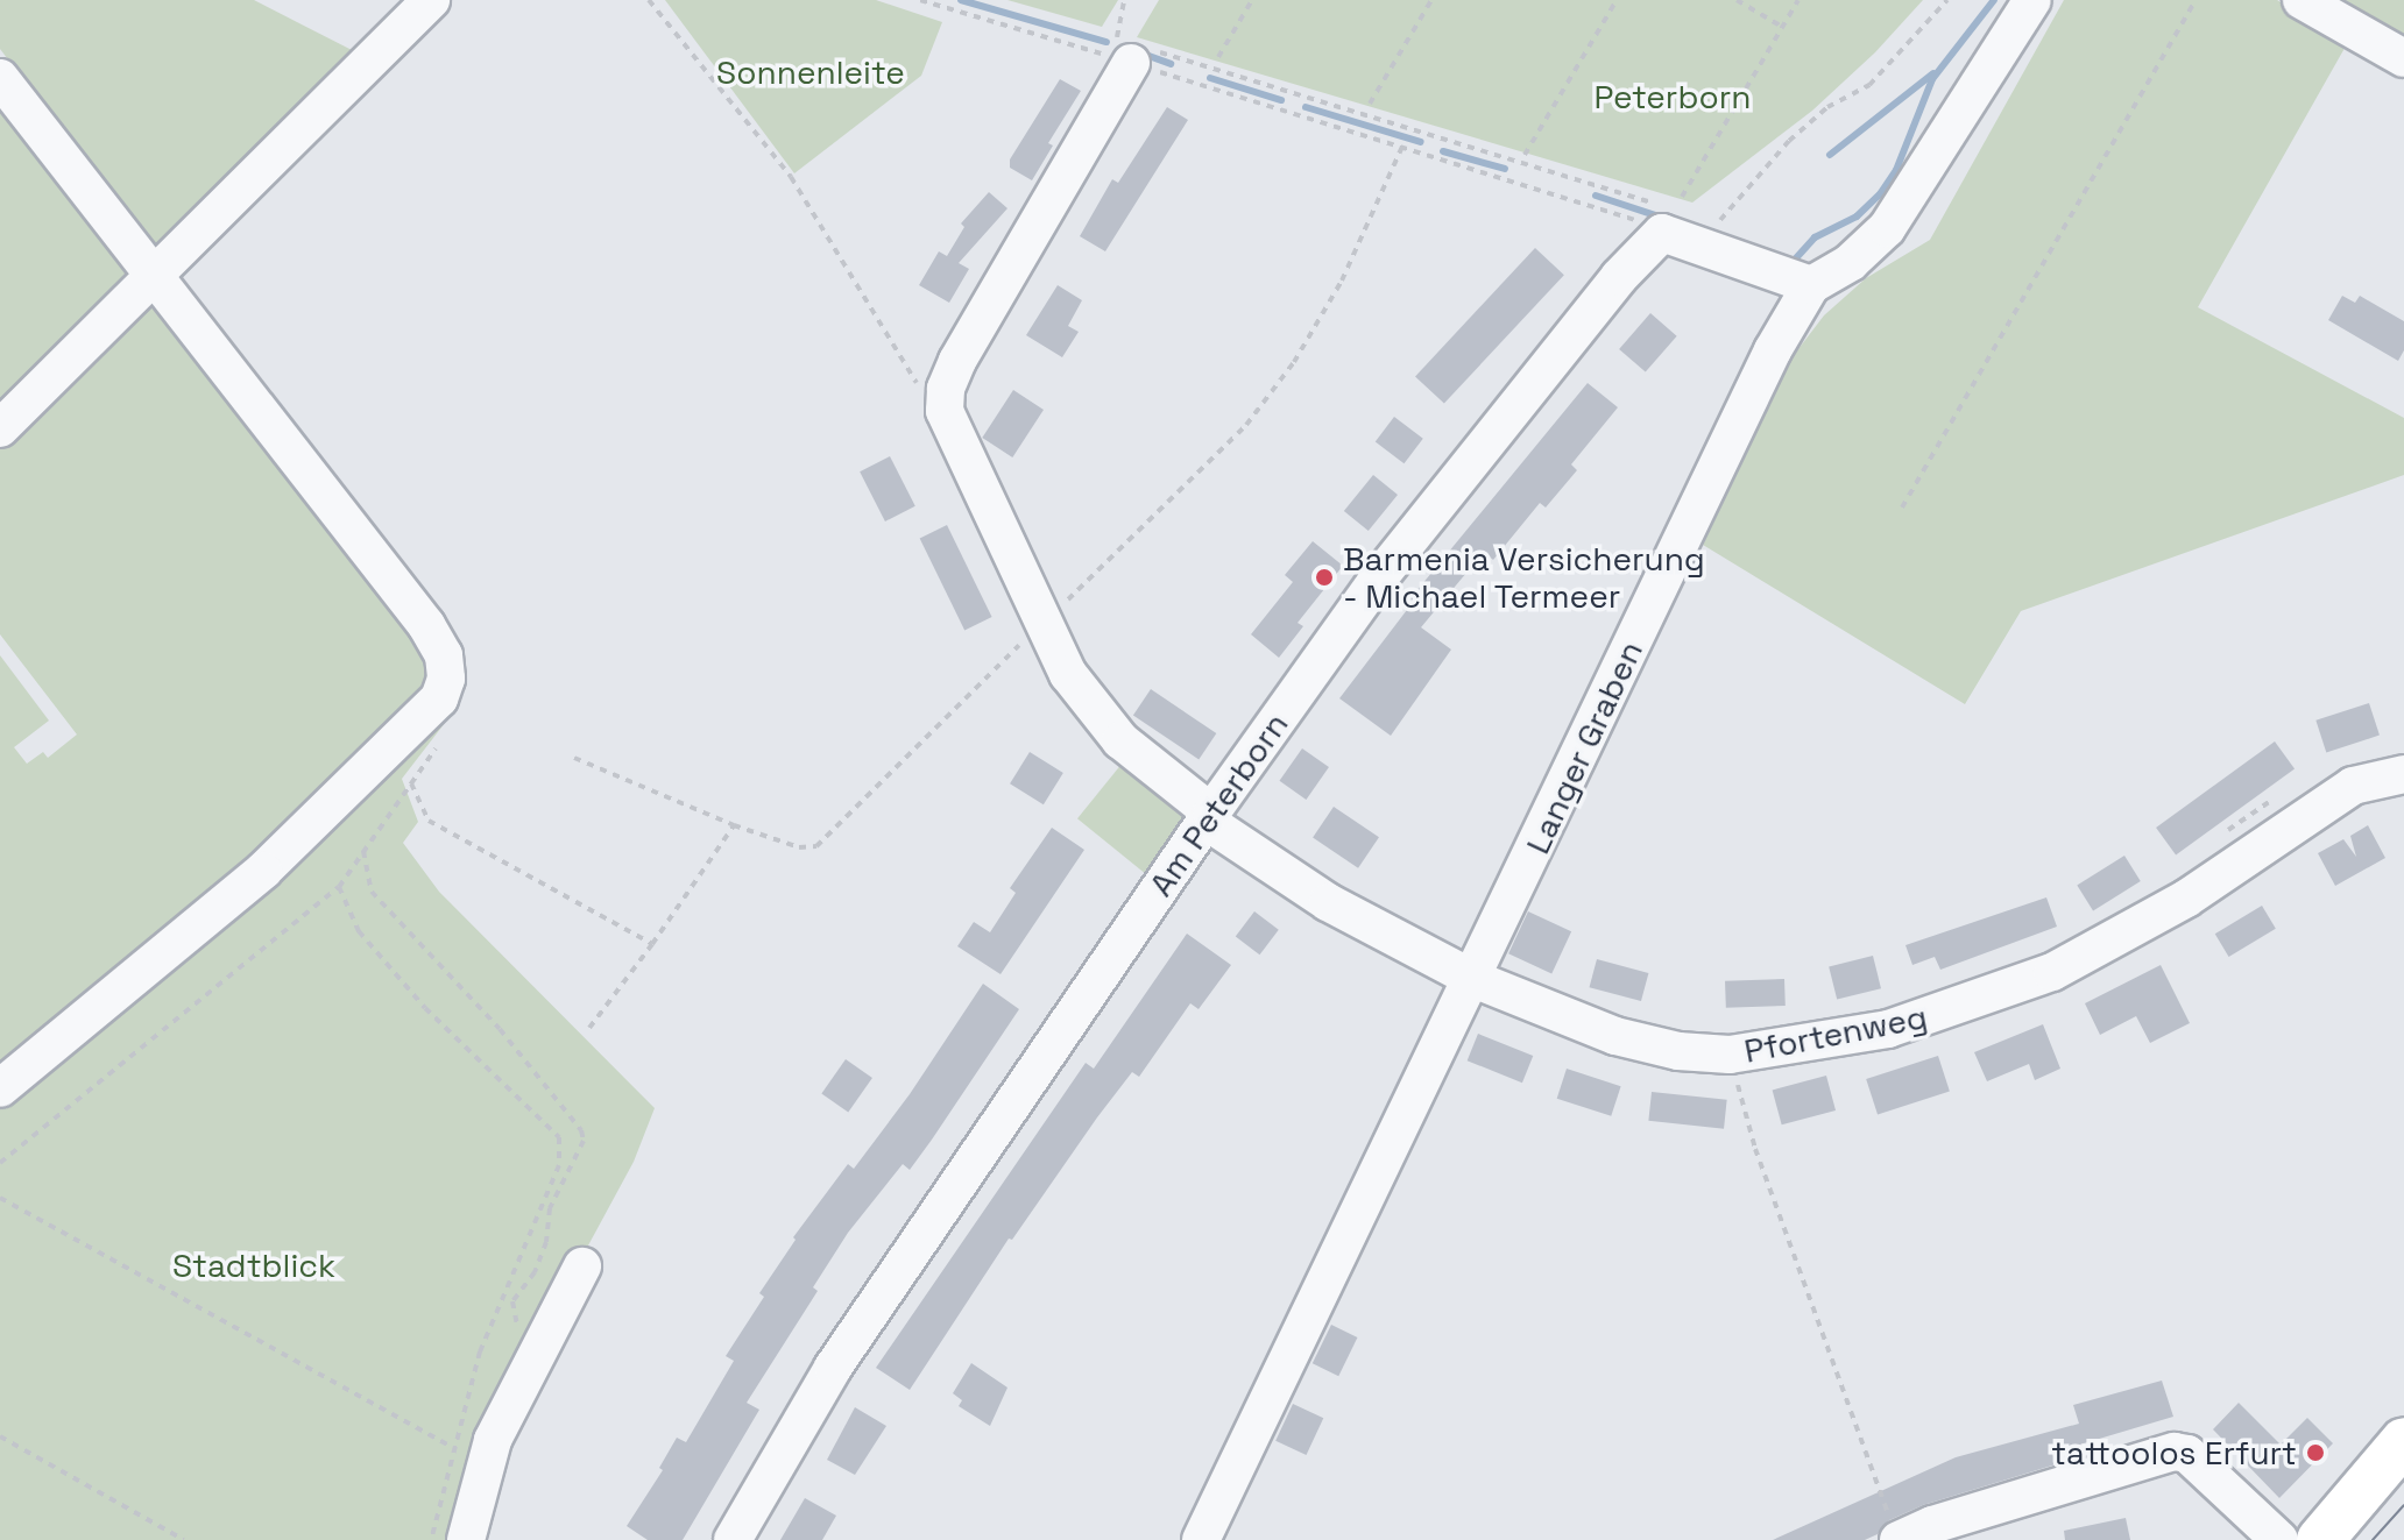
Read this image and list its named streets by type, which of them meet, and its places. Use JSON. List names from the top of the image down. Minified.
{"streets":{"street":["Langer Graben","Am Peterborn","Pfortenweg"]},"crossings":[["Langer Graben","Pfortenweg"],["Am Peterborn","Pfortenweg"]],"parks":["Sonnenleite","Peterborn","Stadtblick"],"places":["Barmenia Versicherung - Michael Termeer","tattoolos Erfurt"]}
